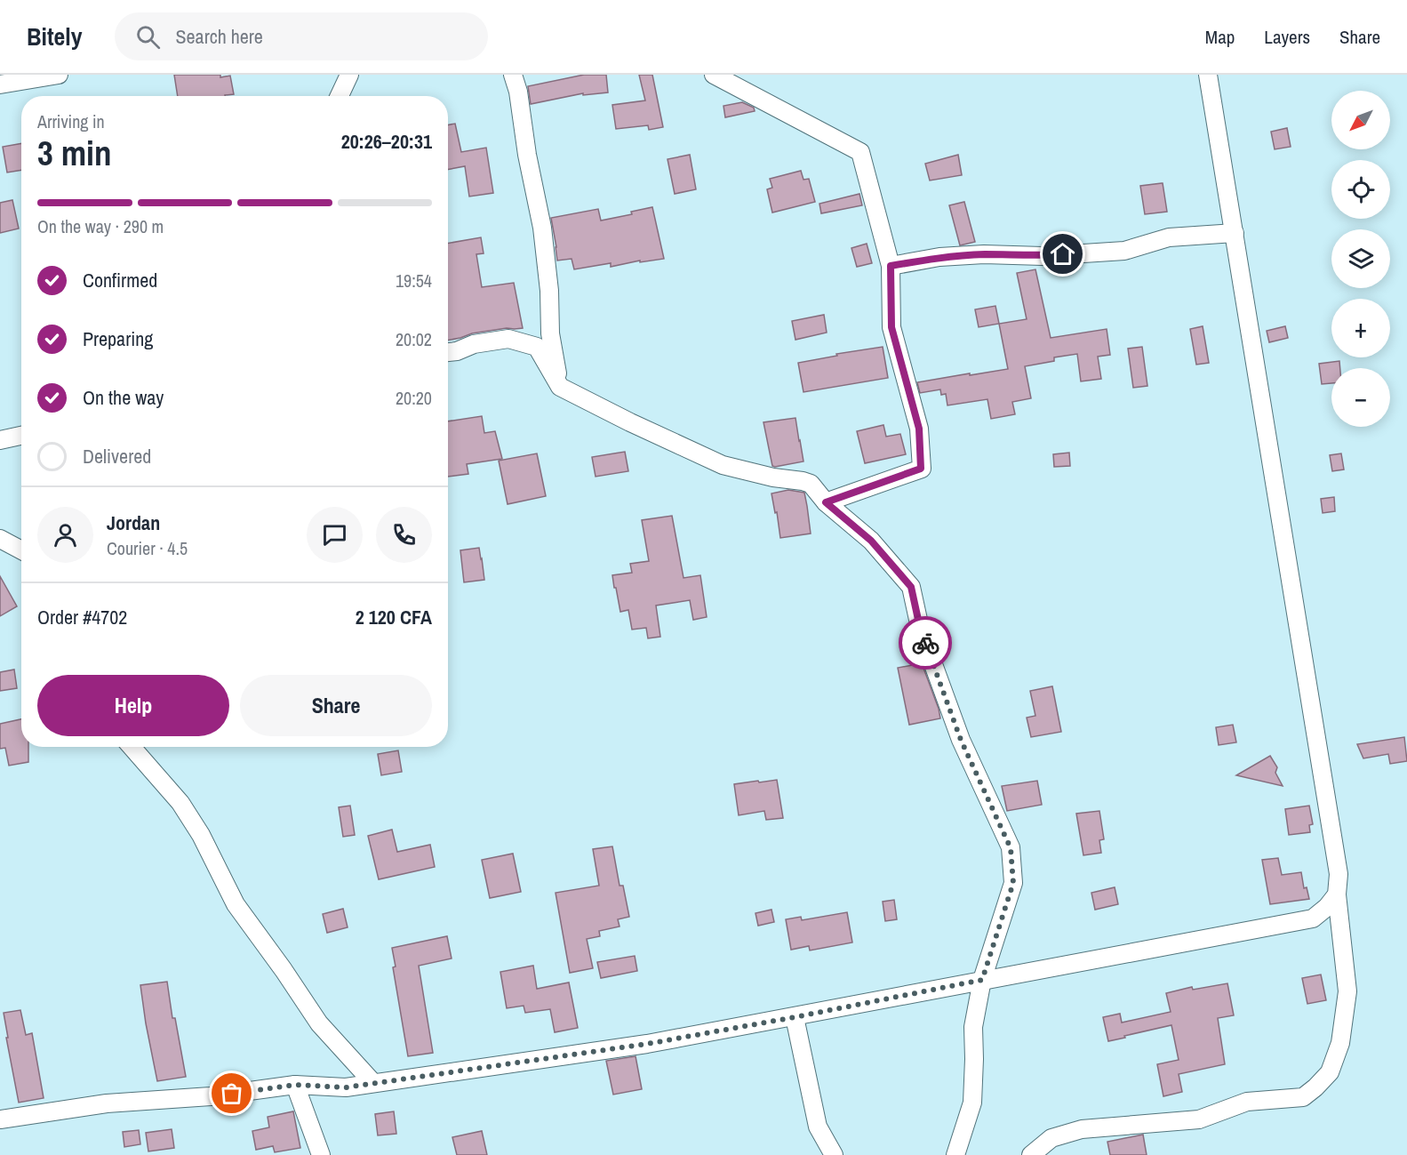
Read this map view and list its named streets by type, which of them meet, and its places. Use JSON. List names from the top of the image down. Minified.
{"north":"bottom left","page":{"header":"Bitely","search":"Search here","nav":["Map","Layers","Share"],"map_buttons":["+","−"],"heading":["3 min","Arriving in","20:26–20:31"],"panel":["Jordan","Courier · 4.5","Order #4702","2 120 CFA"],"bar":"On the way · 290 m","list":[["Confirmed","19:54"],["Preparing","20:02"],["On the way","20:20"],"Delivered"],"buttons":["Help","Share"]}}
